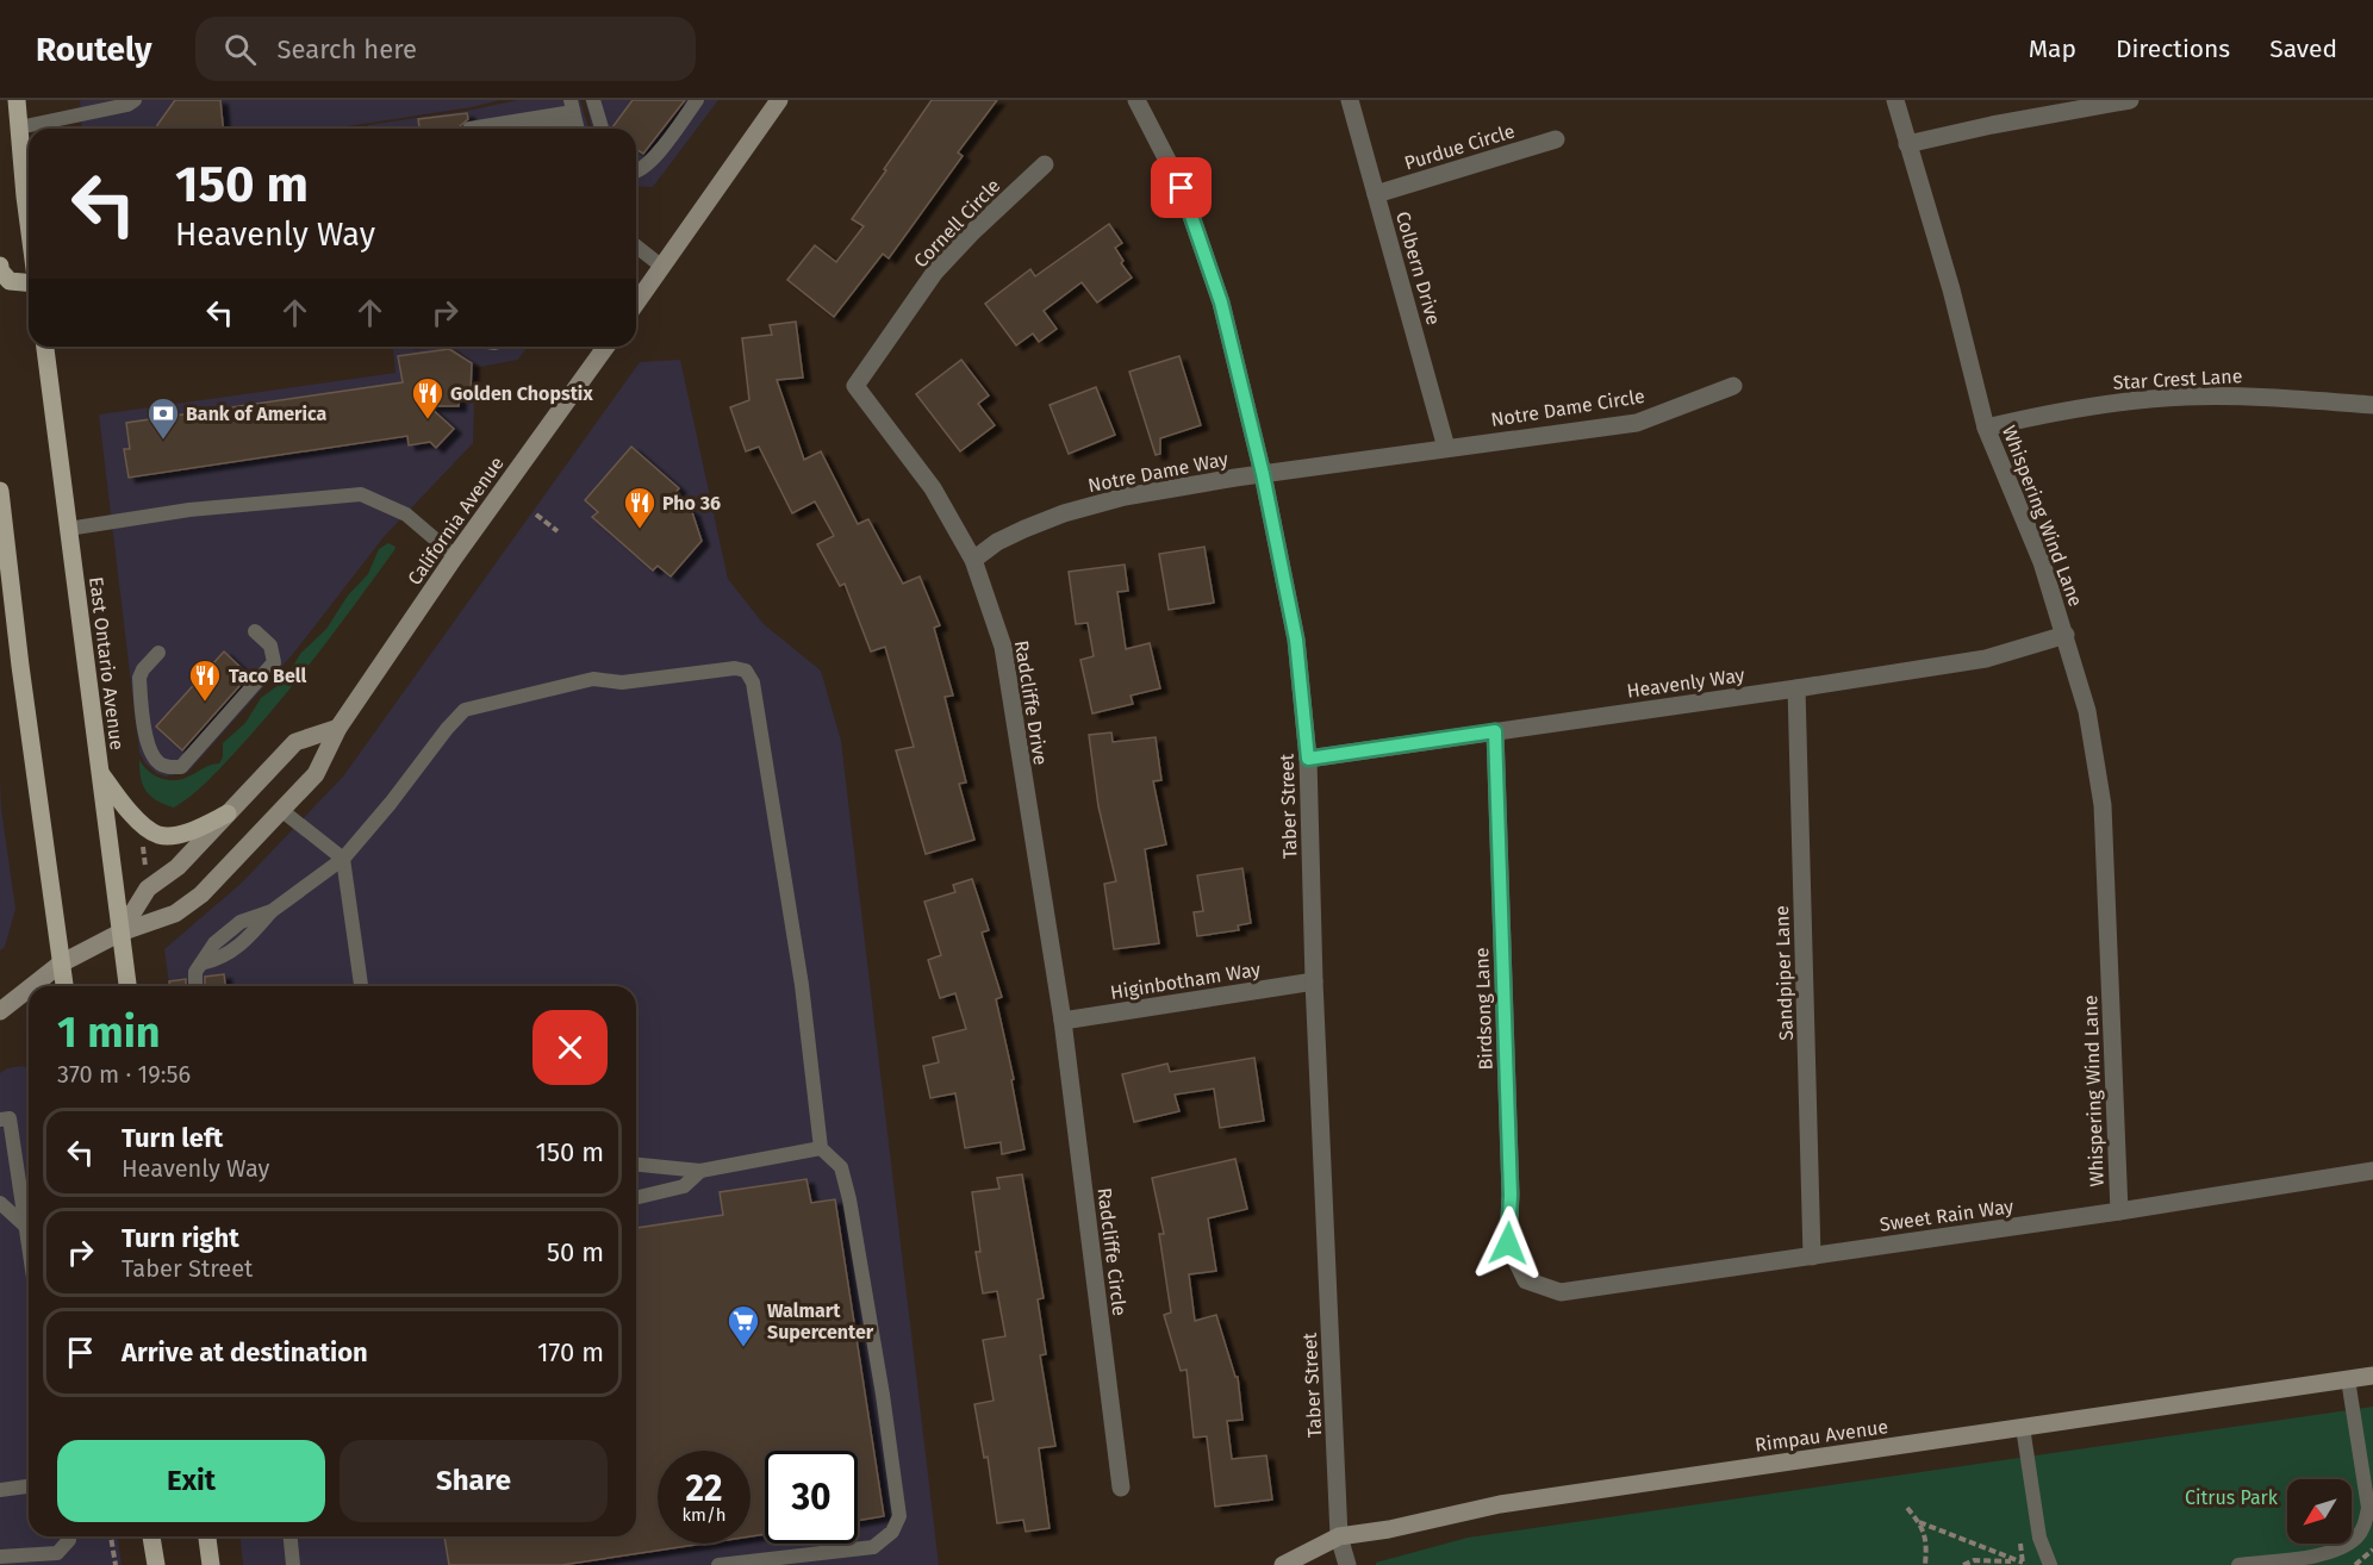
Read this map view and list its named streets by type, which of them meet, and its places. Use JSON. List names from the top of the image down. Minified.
{"streets":{"main road":["California Avenue","East Ontario Avenue","Rimpau Avenue"],"street":["Purdue Circle","Cornell Circle","Colbern Drive","Star Crest Lane","Notre Dame Circle","Notre Dame Way","Whispering Wind Lane","Heavenly Way","Radcliffe Drive","Taber Street","Sandpiper Lane","Higinbotham Way","Birdsong Lane","Sweet Rain Way","Radcliffe Circle"]},"crossings":[["Purdue Circle","Colbern Drive"],["Cornell Circle","Radcliffe Drive"],["Colbern Drive","Notre Dame Circle"],["Colbern Drive","Notre Dame Way"],["Star Crest Lane","Whispering Wind Lane"],["Notre Dame Circle","Notre Dame Way"],["Notre Dame Way","Radcliffe Drive"],["Notre Dame Way","Taber Street"],["Whispering Wind Lane","Heavenly Way"],["Whispering Wind Lane","Sweet Rain Way"],["California Avenue","East Ontario Avenue"],["Heavenly Way","Taber Street"],["Heavenly Way","Sandpiper Lane"],["Heavenly Way","Birdsong Lane"],["Radcliffe Drive","Higinbotham Way"],["Radcliffe Drive","Radcliffe Circle"],["Taber Street","Higinbotham Way"],["Taber Street","Rimpau Avenue"],["Sandpiper Lane","Sweet Rain Way"],["Higinbotham Way","Radcliffe Circle"],["Birdsong Lane","Sweet Rain Way"]],"parks":["Citrus Park"],"places":{"restaurant":["Golden Chopstix","Pho 36","Taco Bell"],"bank":["Bank of America"],"supermarket":["Walmart Supercenter"]},"north":"bottom left","page":{"header":"Routely","search":"Search here","nav":["Map","Directions","Saved"],"turn":["150 m","Heavenly Way"],"heading":["1 min","370 m · 19:56"],"list":[{"name":"Turn left","note":"Heavenly Way","value":"150 m"},{"name":"Turn right","note":"Taber Street","value":"50 m"},{"name":"Arrive at destination","value":"170 m"}],"buttons":["Exit","Share"],"speed":"22 km/h","limit":"30"}}
